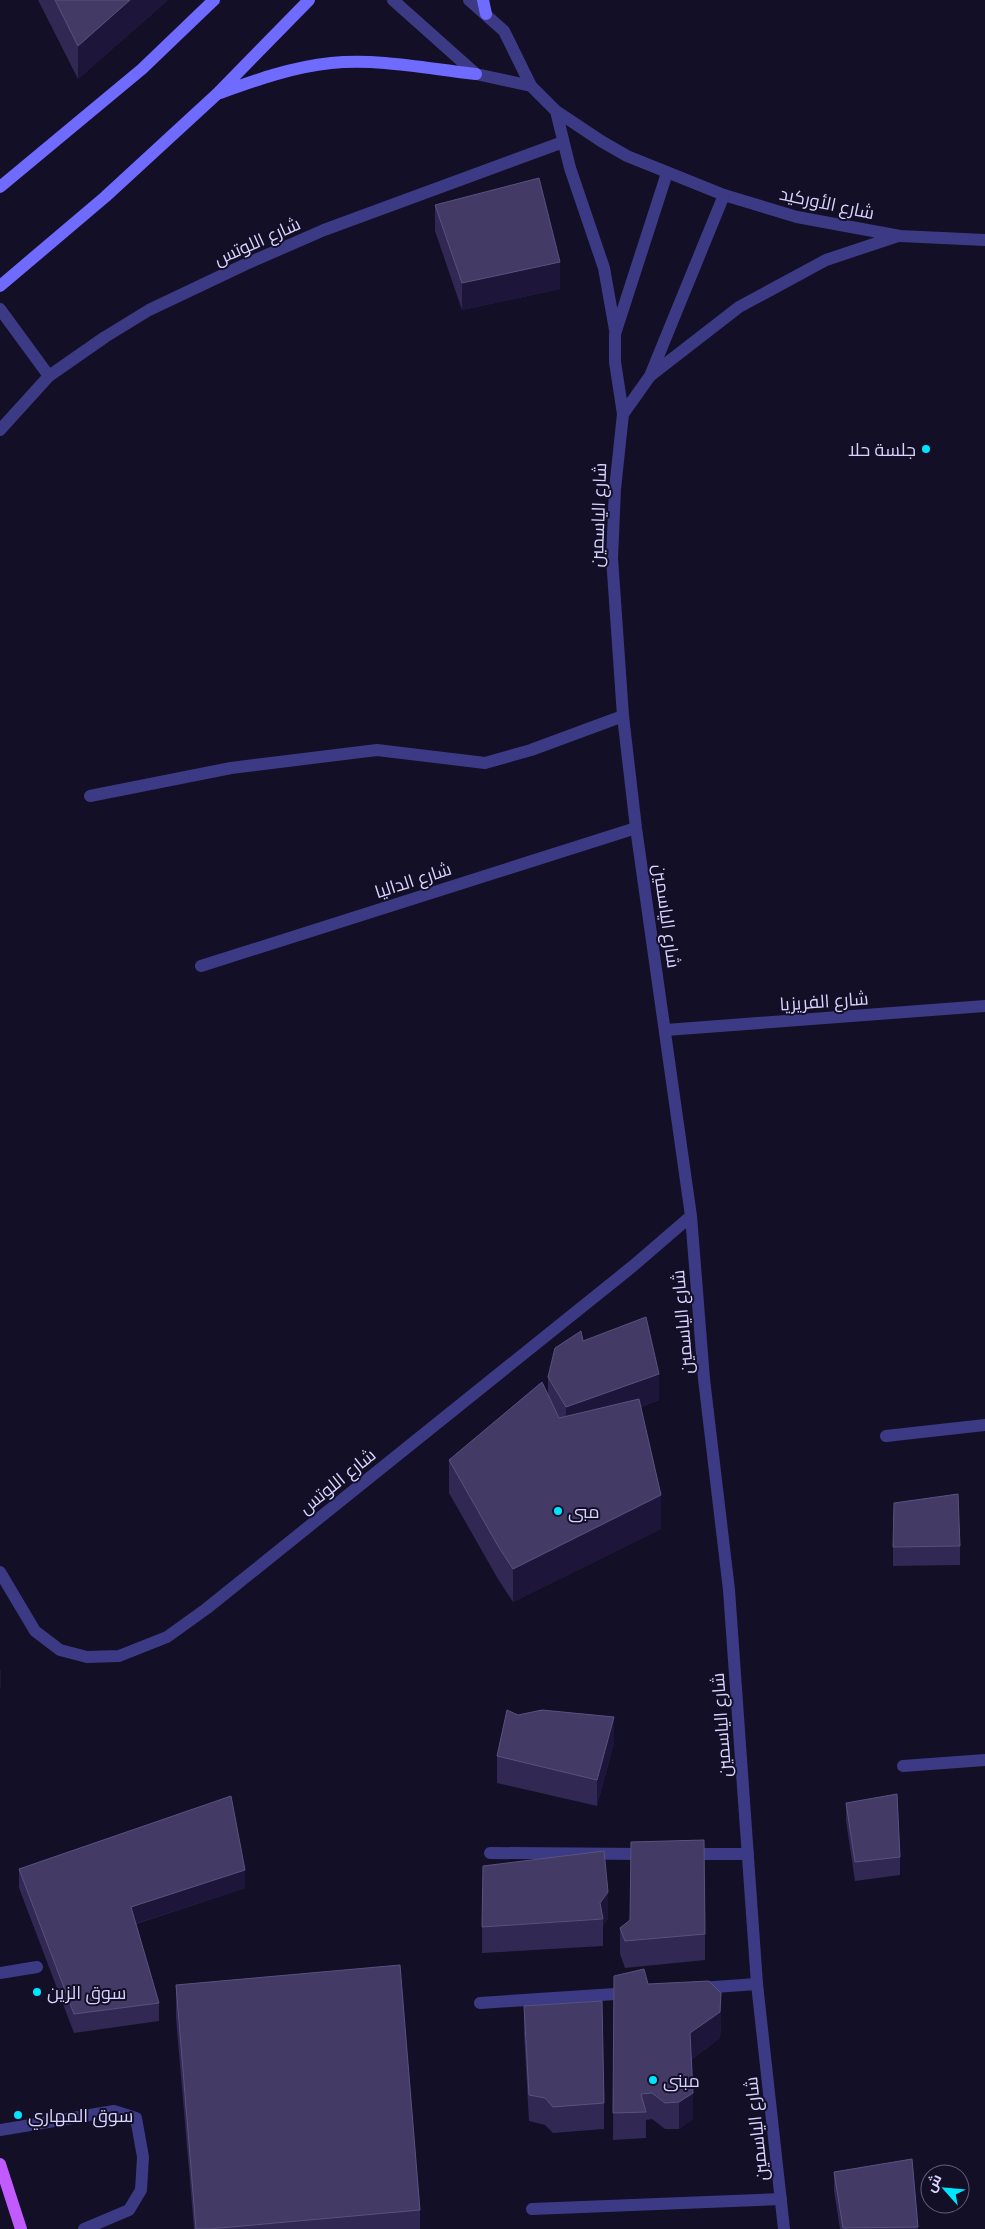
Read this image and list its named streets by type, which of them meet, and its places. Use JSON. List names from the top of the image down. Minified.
{"streets":{"street":["شارع الأوركيد","شارع اللوتس","شارع الياسمين","شارع الداليا","شارع الفريزيا"]},"crossings":[["شارع اللوتس","شارع الياسمين"],["شارع الياسمين","شارع الداليا"],["شارع الياسمين","شارع الفريزيا"]],"places":["جلسة حلا","مبى","سوق الزين","مبنى","سوق المهاري"],"north":"top left"}
